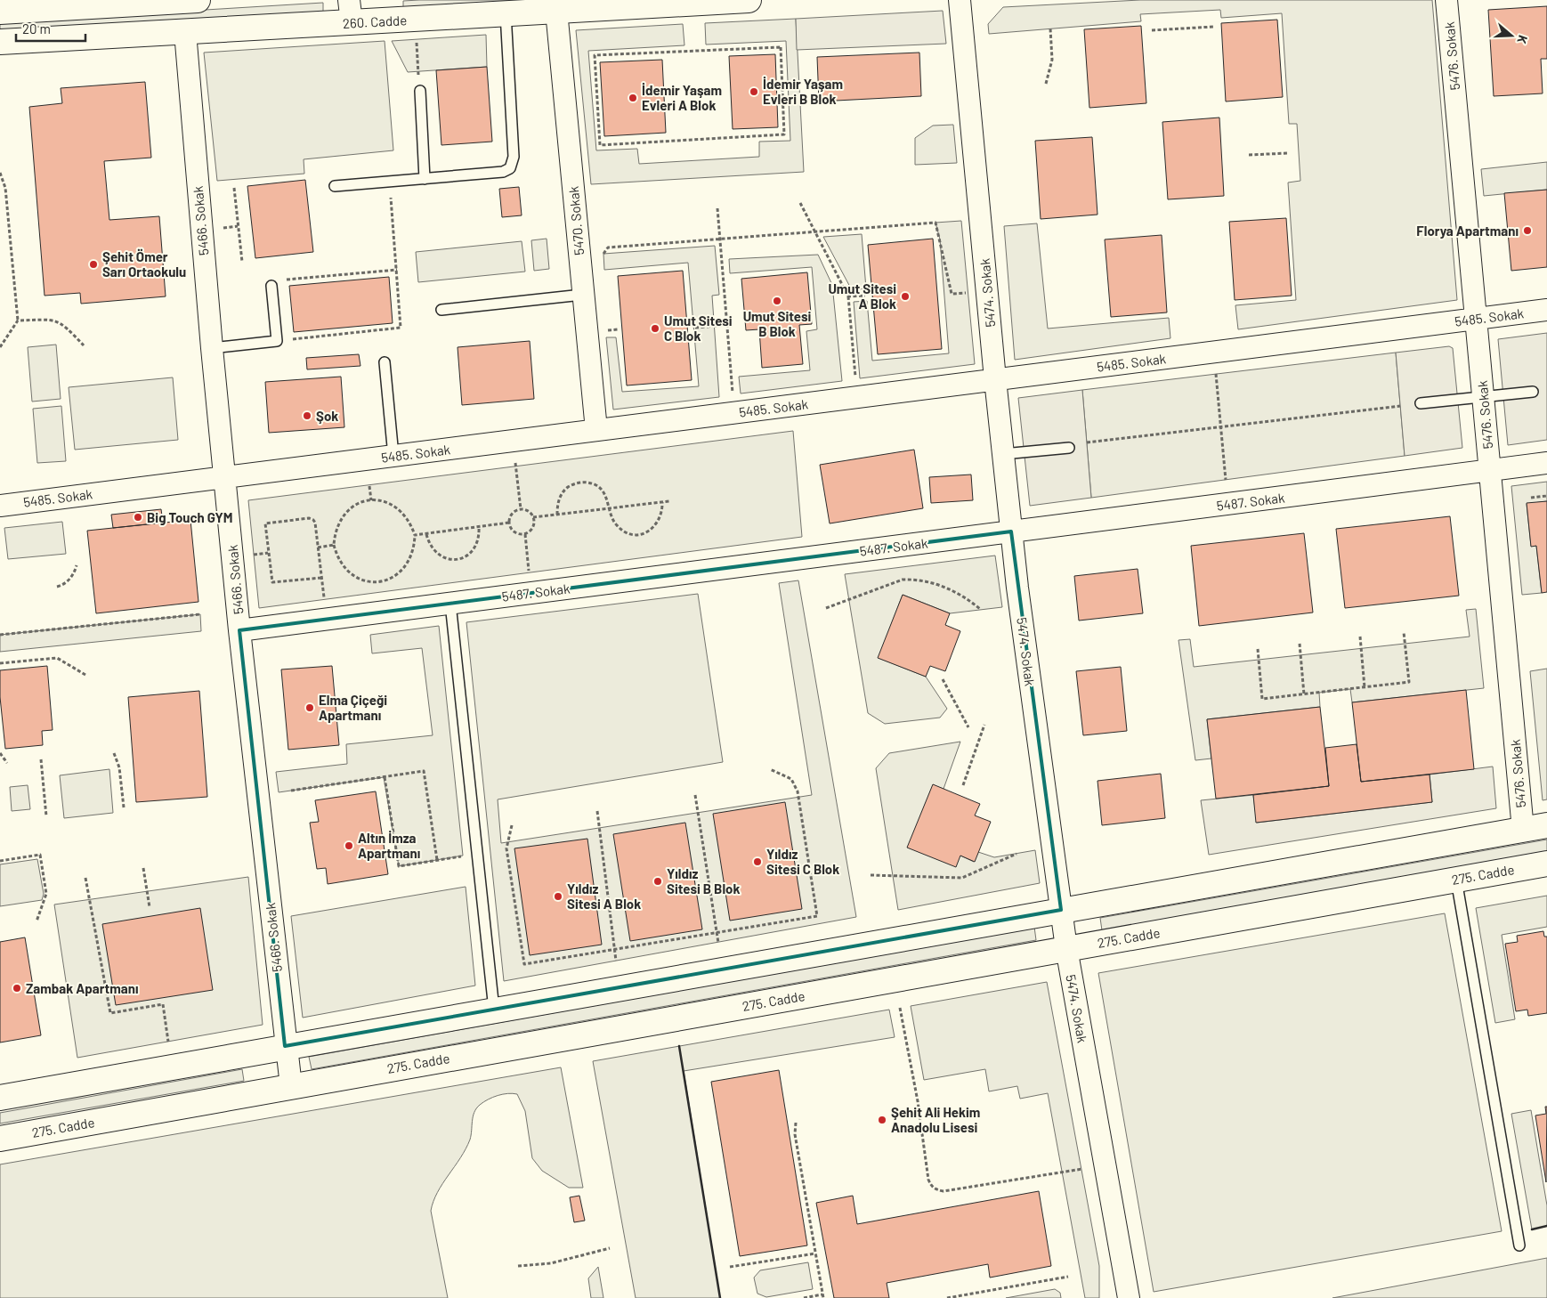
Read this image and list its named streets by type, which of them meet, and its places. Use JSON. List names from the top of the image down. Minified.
{"streets":{"street":["260. Cadde","5476. Sokak","5466. Sokak","5470. Sokak","5474. Sokak","5485. Sokak","5487. Sokak","275. Cadde"]},"crossings":[["260. Cadde","5466. Sokak"],["260. Cadde","5470. Sokak"],["5476. Sokak","5485. Sokak"],["5476. Sokak","5487. Sokak"],["5466. Sokak","5485. Sokak"],["5466. Sokak","5487. Sokak"],["5466. Sokak","275. Cadde"],["5470. Sokak","5485. Sokak"],["5474. Sokak","5485. Sokak"],["5474. Sokak","5487. Sokak"],["5474. Sokak","275. Cadde"]],"places":["İdemir Yaşam Evleri B Blok","İdemir Yaşam Evleri A Blok","Florya Apartmanı","Şehit Ömer Sarı Ortaokulu","Umut Sitesi A Blok","Umut Sitesi B Blok","Umut Sitesi C Blok","Şok","Big Touch GYM","Elma Çiçeği Apartmanı","Altın İmza Apartmanı","Yıldız Sitesi C Blok","Yıldız Sitesi B Blok","Yıldız Sitesi A Blok","Zambak Apartmanı","Şehit Ali Hekim Anadolu Lisesi"],"scale_bar":"20 m","north":"right"}
